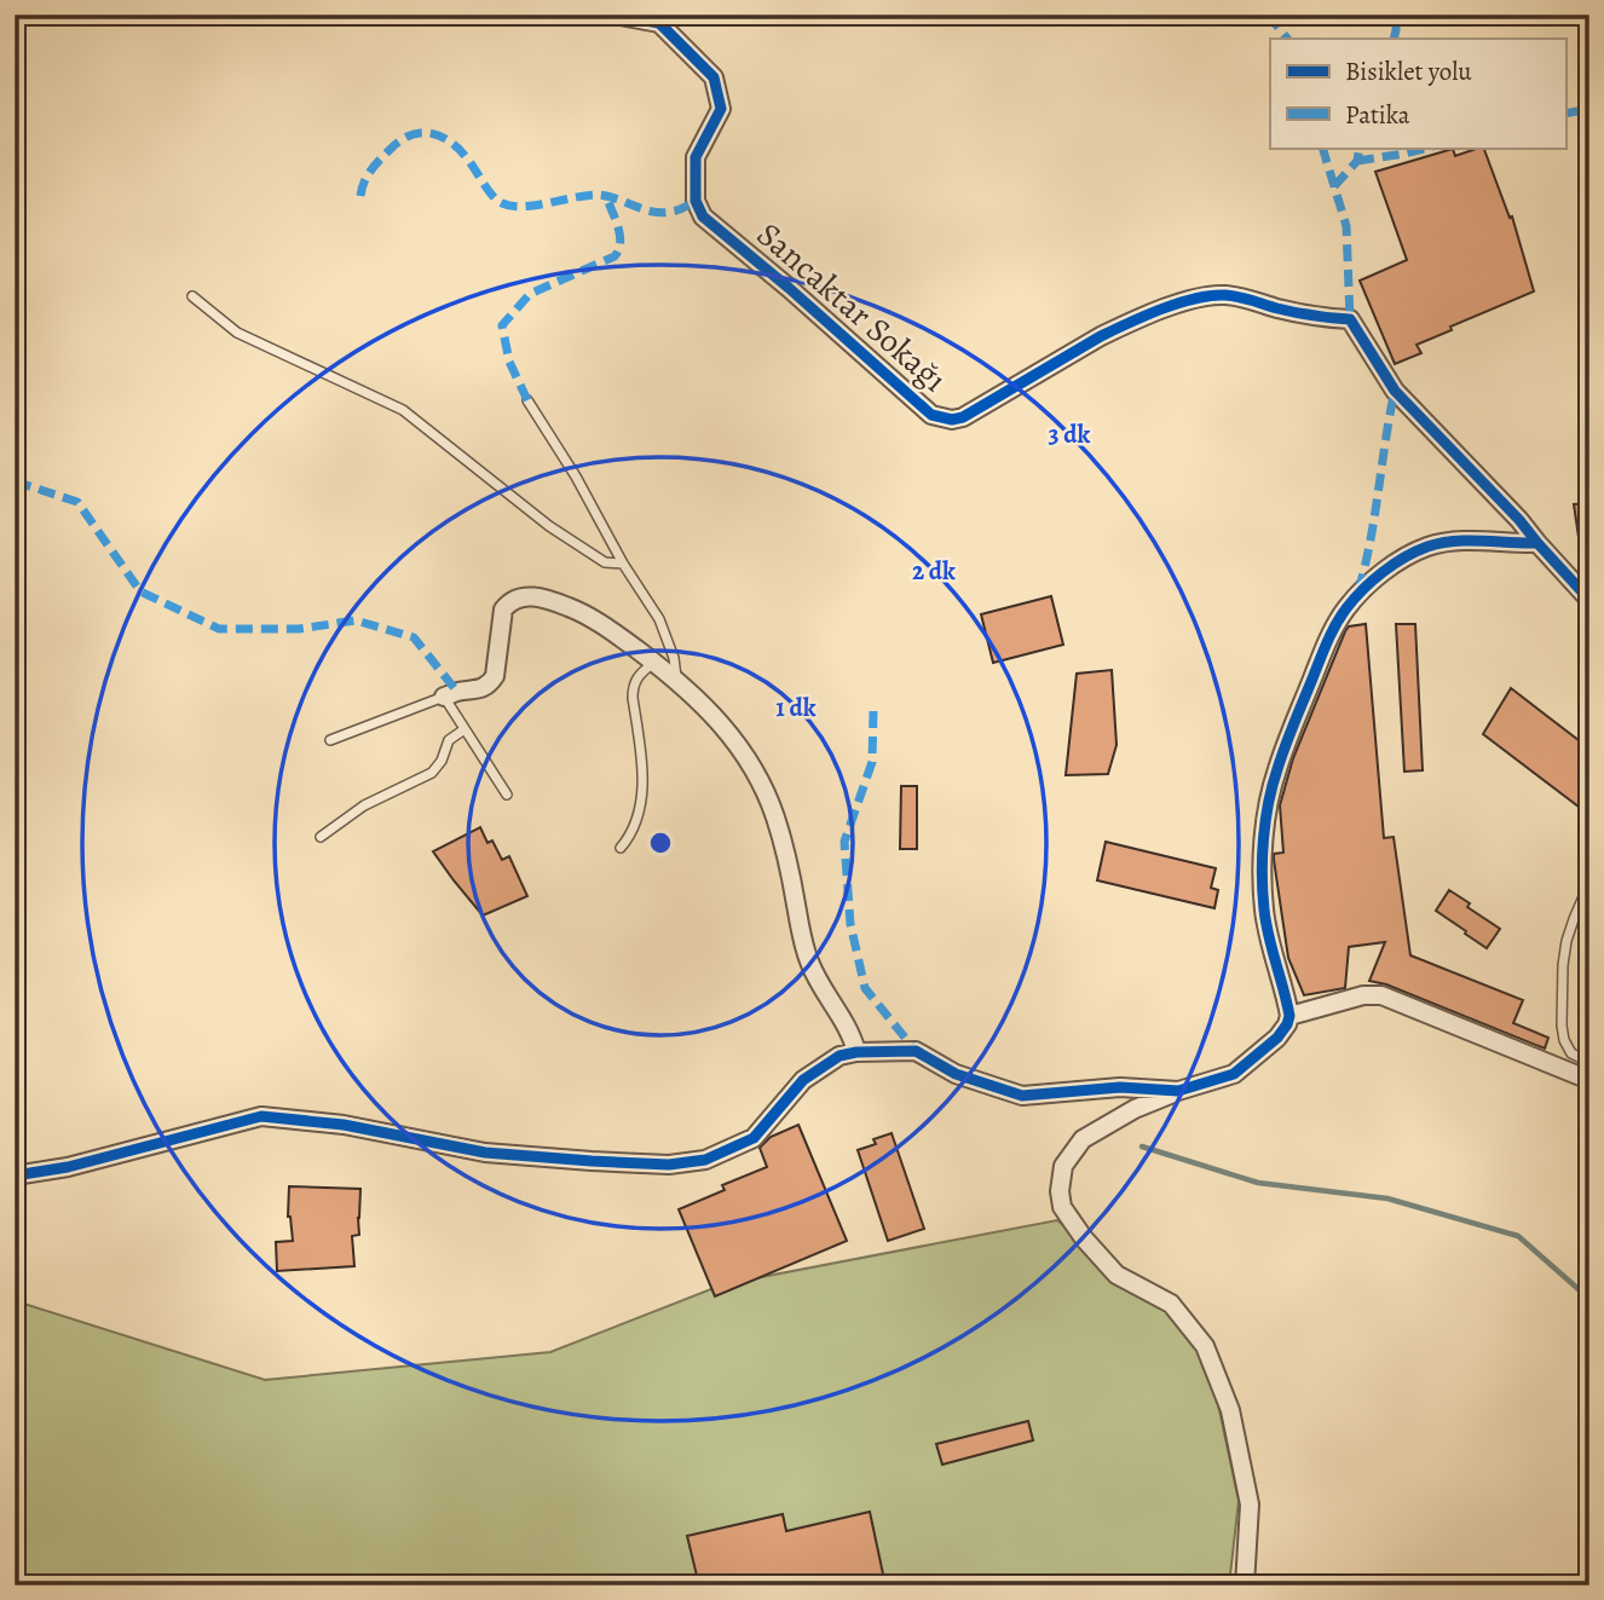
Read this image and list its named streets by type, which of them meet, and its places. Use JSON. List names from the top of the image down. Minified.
{"streets":{"street":["Sancaktar Sokağı"]},"legend":["Bisiklet yolu","Patika"],"rings":["3 dk","2 dk","1 dk"]}
